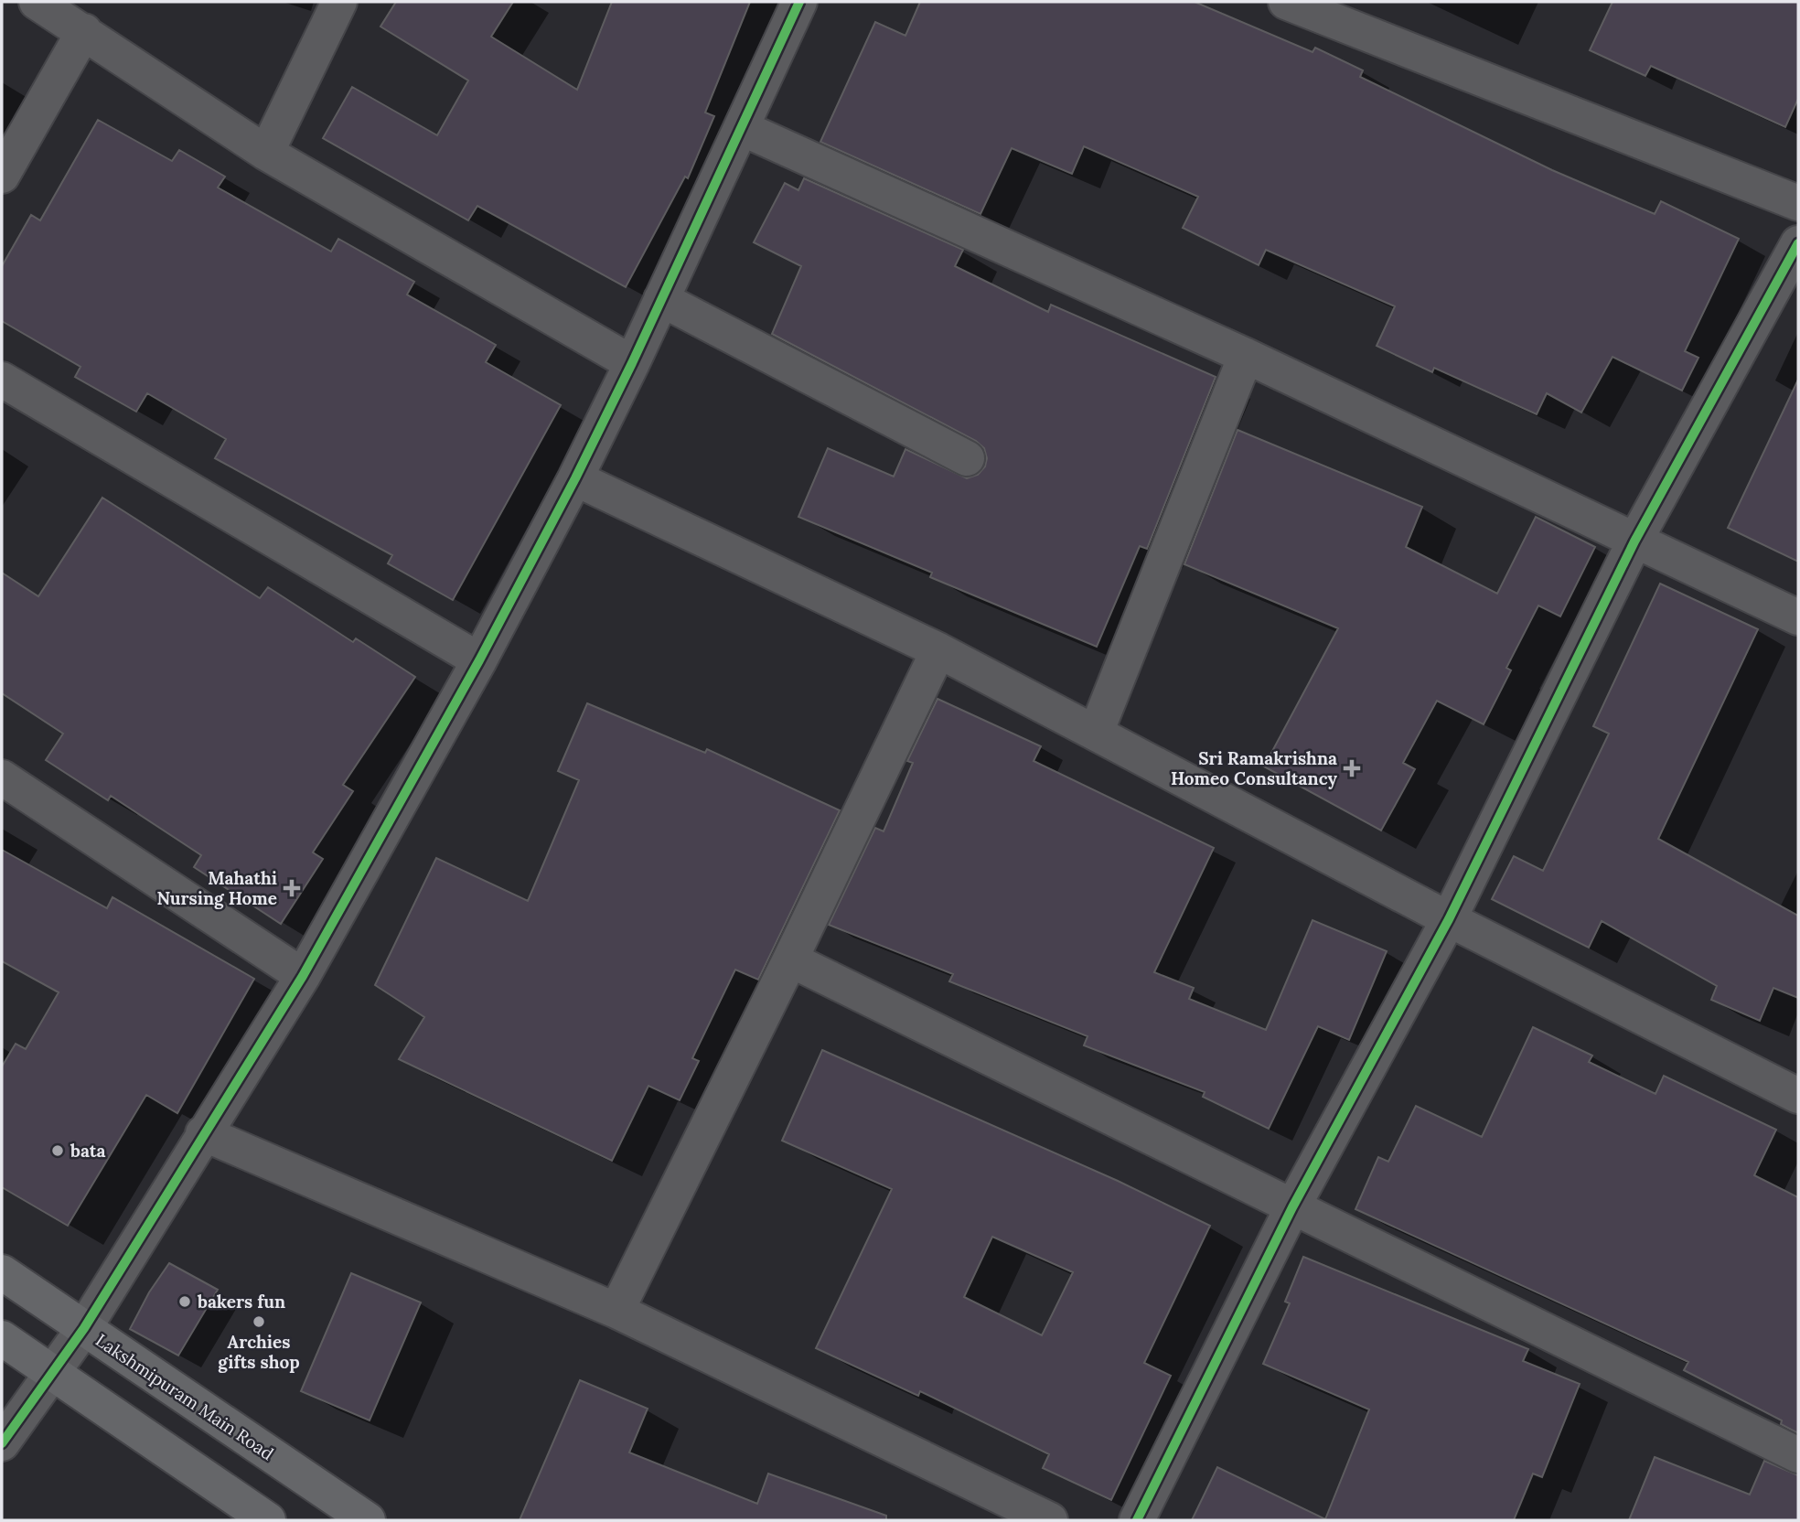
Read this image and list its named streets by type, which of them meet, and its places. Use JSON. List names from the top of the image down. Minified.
{"streets":{"main road":["Lakshmipuram Main Road"]},"places":{"health":["Sri Ramakrishna Homeo Consultancy","Mahathi Nursing Home"],"other":["bata","bakers fun","Archies gifts shop"]}}
